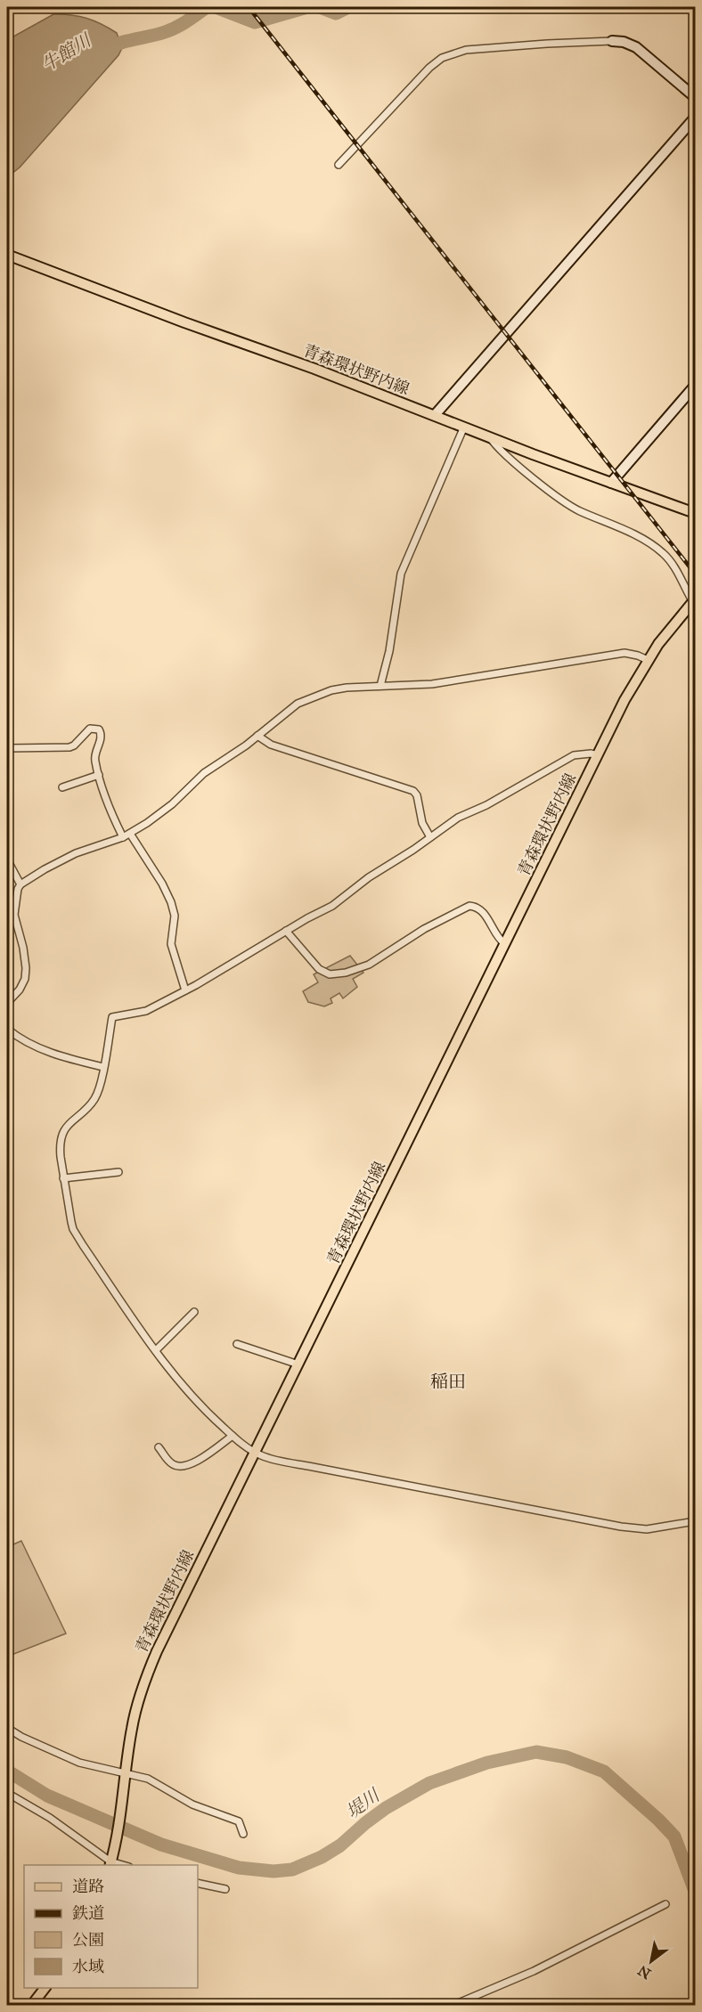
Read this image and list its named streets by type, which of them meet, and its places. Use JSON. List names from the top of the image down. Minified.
{"streets":{"main road":["青森環状野内線"]},"districts":["稲田"],"water":["牛館川","堤川"],"legend":["道路","鉄道","公園","水域"],"north":"bottom left"}
